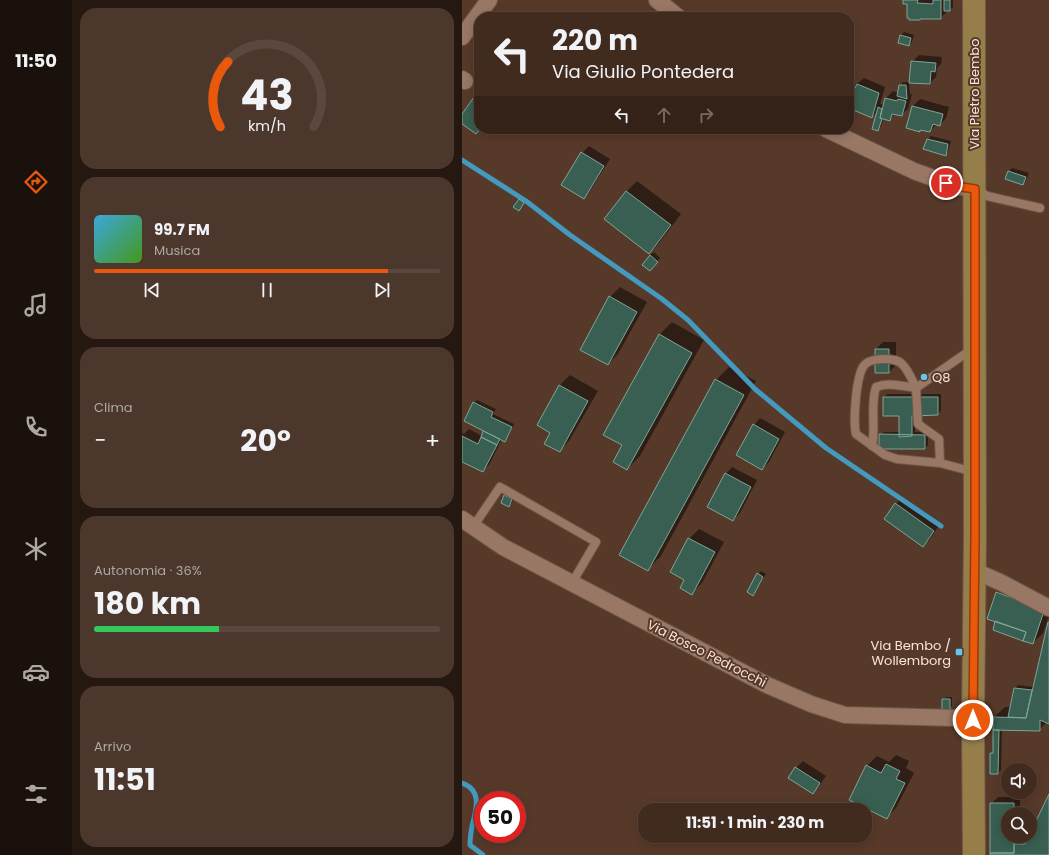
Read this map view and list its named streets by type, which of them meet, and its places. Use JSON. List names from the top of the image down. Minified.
{"streets":{"main road":["Via Pietro Bembo"],"street":["Via Bosco Pedrocchi"]},"crossings":[["Via Pietro Bembo","Via Bosco Pedrocchi"]],"places":{"other":["Q8"],"transit":["Via Bembo / Wollemborg"]},"page":{"tabs":"11:50","turn":["220 m","Via Giulio Pontedera"],"song":["99.7 FM","Musica"],"tile":["Clima",["Autonomia · 36%","180 km"],["Arrivo","11:51"]],"heat":["−","20°","+"],"limit":"50","trip":"11:51 · 1 min · 230 m","gauge":["43","km/h"]}}
